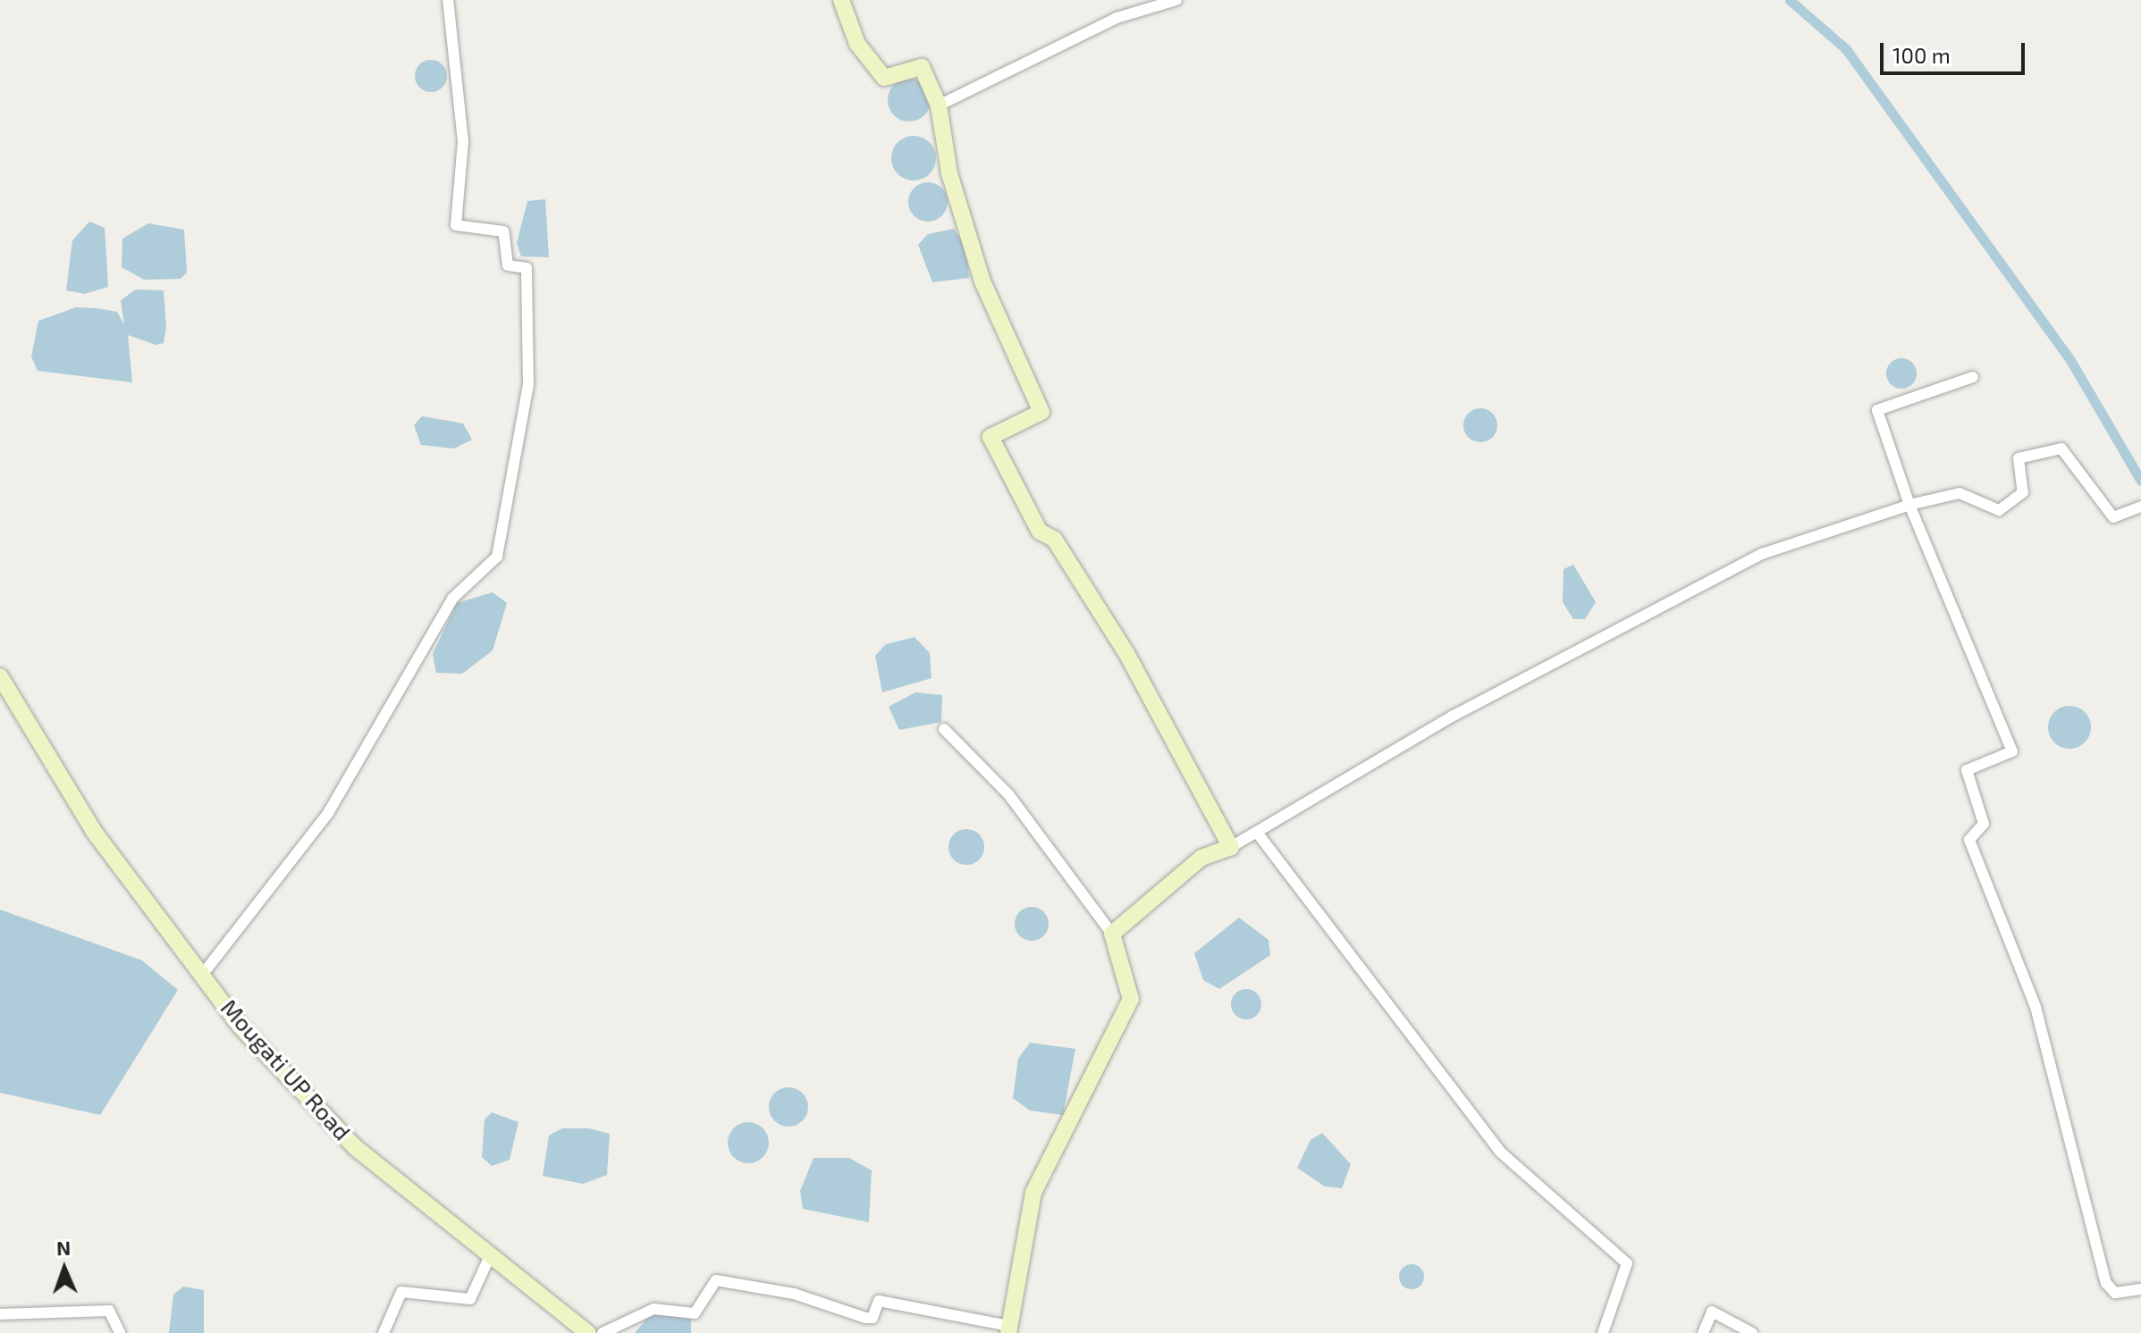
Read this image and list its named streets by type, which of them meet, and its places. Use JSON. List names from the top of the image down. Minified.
{"streets":{"street":["Mougati UP Road"]},"scale_bar":"100 m","north":"top"}
